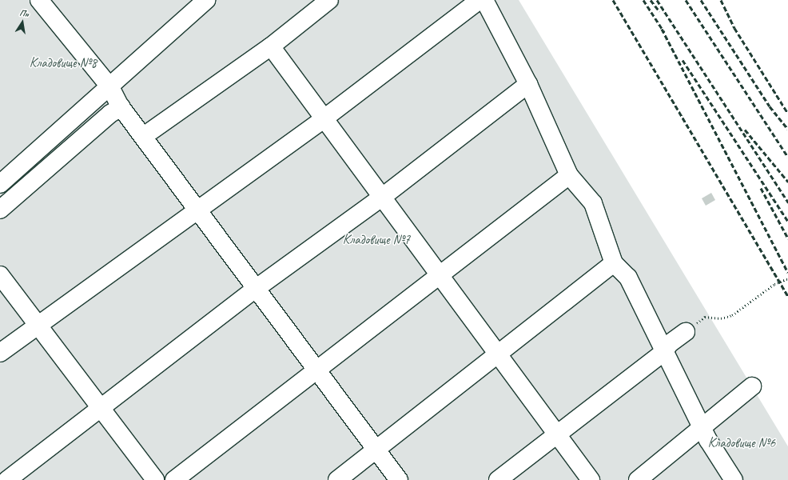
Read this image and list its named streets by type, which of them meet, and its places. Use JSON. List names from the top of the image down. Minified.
{"parks":["Кладовище №8","Кладовище №7","Кладовище №6"],"north":"top"}
